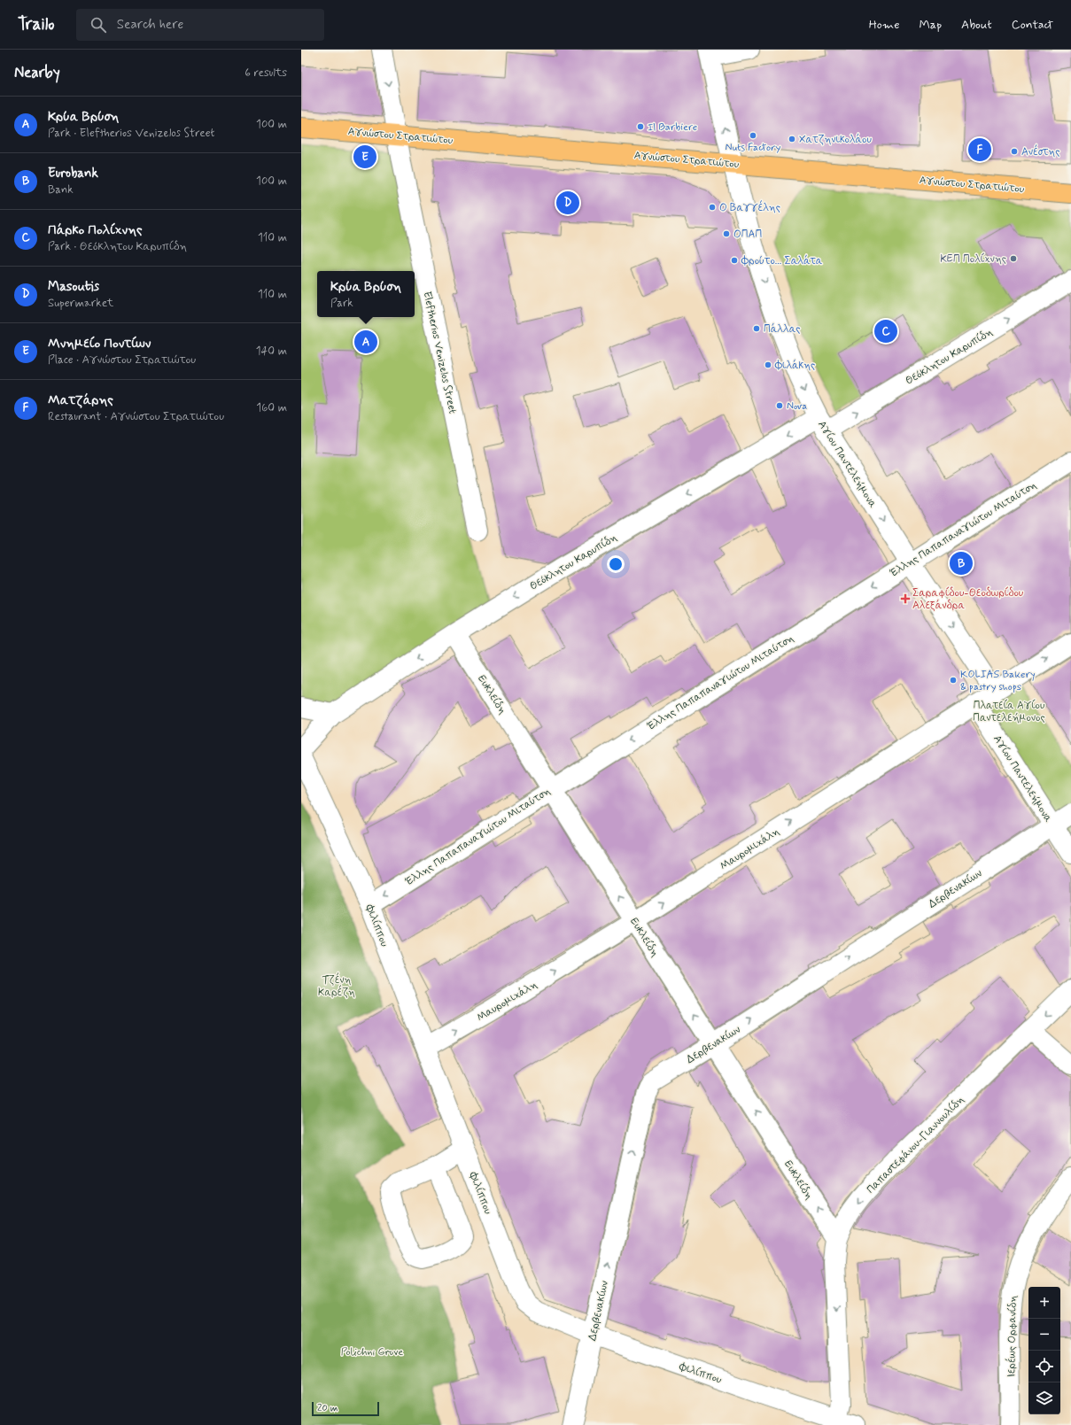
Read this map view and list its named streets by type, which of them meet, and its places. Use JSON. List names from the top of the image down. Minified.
{"streets":{"main road":["Αγνώστου Στρατιώτου"],"street":["Eleftherios Venizelos Street","Θεόκλητου Καρυπίδη","Αγίου Παντελεήμονα","Έλλης Παπαπαναγιώτου Μιταύτση","Ευκλείδη","Μαυρομιχάλη","Δερβενακίων","Φιλίππου","Παπαστεφάνου-Γιαννουλίδη","Ιερέως Ορφανίδη"]},"crossings":[["Αγνώστου Στρατιώτου","Eleftherios Venizelos Street"],["Αγνώστου Στρατιώτου","Αγίου Παντελεήμονα"],["Θεόκλητου Καρυπίδη","Αγίου Παντελεήμονα"],["Θεόκλητου Καρυπίδη","Ευκλείδη"],["Αγίου Παντελεήμονα","Έλλης Παπαπαναγιώτου Μιταύτση"],["Αγίου Παντελεήμονα","Μαυρομιχάλη"],["Αγίου Παντελεήμονα","Δερβενακίων"],["Έλλης Παπαπαναγιώτου Μιταύτση","Ευκλείδη"],["Έλλης Παπαπαναγιώτου Μιταύτση","Φιλίππου"],["Ευκλείδη","Μαυρομιχάλη"],["Ευκλείδη","Δερβενακίων"],["Ευκλείδη","Παπαστεφάνου-Γιαννουλίδη"],["Μαυρομιχάλη","Φιλίππου"],["Δερβενακίων","Φιλίππου"],["Φιλίππου","Παπαστεφάνου-Γιαννουλίδη"]],"one_way":["Έλλης Παπαπαναγιώτου Μιταύτση","Ευκλείδη","Μαυρομιχάλη","Δερβενακίων","Παπαστεφάνου-Γιαννουλίδη"],"parks":["Πλατεία Αγίου Παντελεήμονος","Τζένη Καρέζη","Polichni Grove"],"places":{"other":["Il Barbiere","Nuts Factory","Χατζηνικολάου","Ανέστης","Ο Βαγγέλης","ΟΠΑΠ","ΚΕΠ Πολίχνης","Φρούτο... Σαλάτα","Πάλλας","Φιλάκης","Nova","KOLIAS Bakery & pastry shops"],"health":["Σαραφίδου-Θεοδωρίδου Αλεξάνδρα"]},"scale_bar":"20 m","page":{"header":"Trailo","search":"Search here","nav":["Home","Map","About","Contact"],"heading":["Nearby","6 results"],"list":[{"mark":"A","name":"Κρύα Βρύση","note":"Park · Eleftherios Venizelos Street","value":"100 m"},{"mark":"B","name":"Eurobank","note":"Bank","value":"100 m"},{"mark":"C","name":"Πάρκο Πολίχνης","note":"Park · Θεόκλητου Καρυπίδη","value":"110 m"},{"mark":"D","name":"Masoutis","note":"Supermarket","value":"110 m"},{"mark":"E","name":"Μνημείο Ποντίων","note":"Place · Αγνώστου Στρατιώτου","value":"140 m"},{"mark":"F","name":"Ματζάρης","note":"Restaurant · Αγνώστου Στρατιώτου","value":"160 m"}],"pins":["F","E","D","C","A","B"],"popup":["Κρύα Βρύση","Park"],"map_buttons":["+","−"],"scale":"20 m"}}
